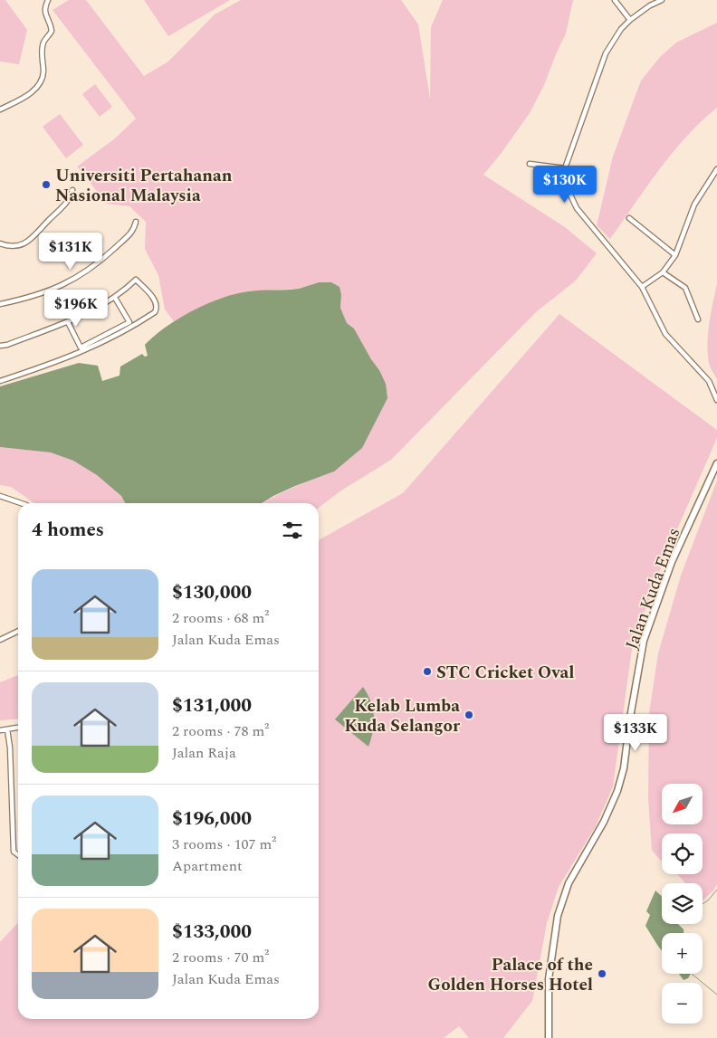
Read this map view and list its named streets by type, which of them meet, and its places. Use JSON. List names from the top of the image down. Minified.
{"streets":{"street":["Jalan Kuda Emas"]},"places":["Universiti Pertahanan Nasional Malaysia","STC Cricket Oval","Kelab Lumba Kuda Selangor","Palace of the Golden Horses Hotel"],"north":"bottom left","page":{"price":["$130K","$131K","$196K","$133K"],"heading":"4 homes","list":[{"name":"$130,000","note":"2 rooms · 68 m² · Jalan Kuda Emas"},{"name":"$131,000","note":"2 rooms · 78 m² · Jalan Raja"},{"name":"$196,000","note":"3 rooms · 107 m² · Apartment"},{"name":"$133,000","note":"2 rooms · 70 m² · Jalan Kuda Emas"}],"map_buttons":["+","−"]}}
